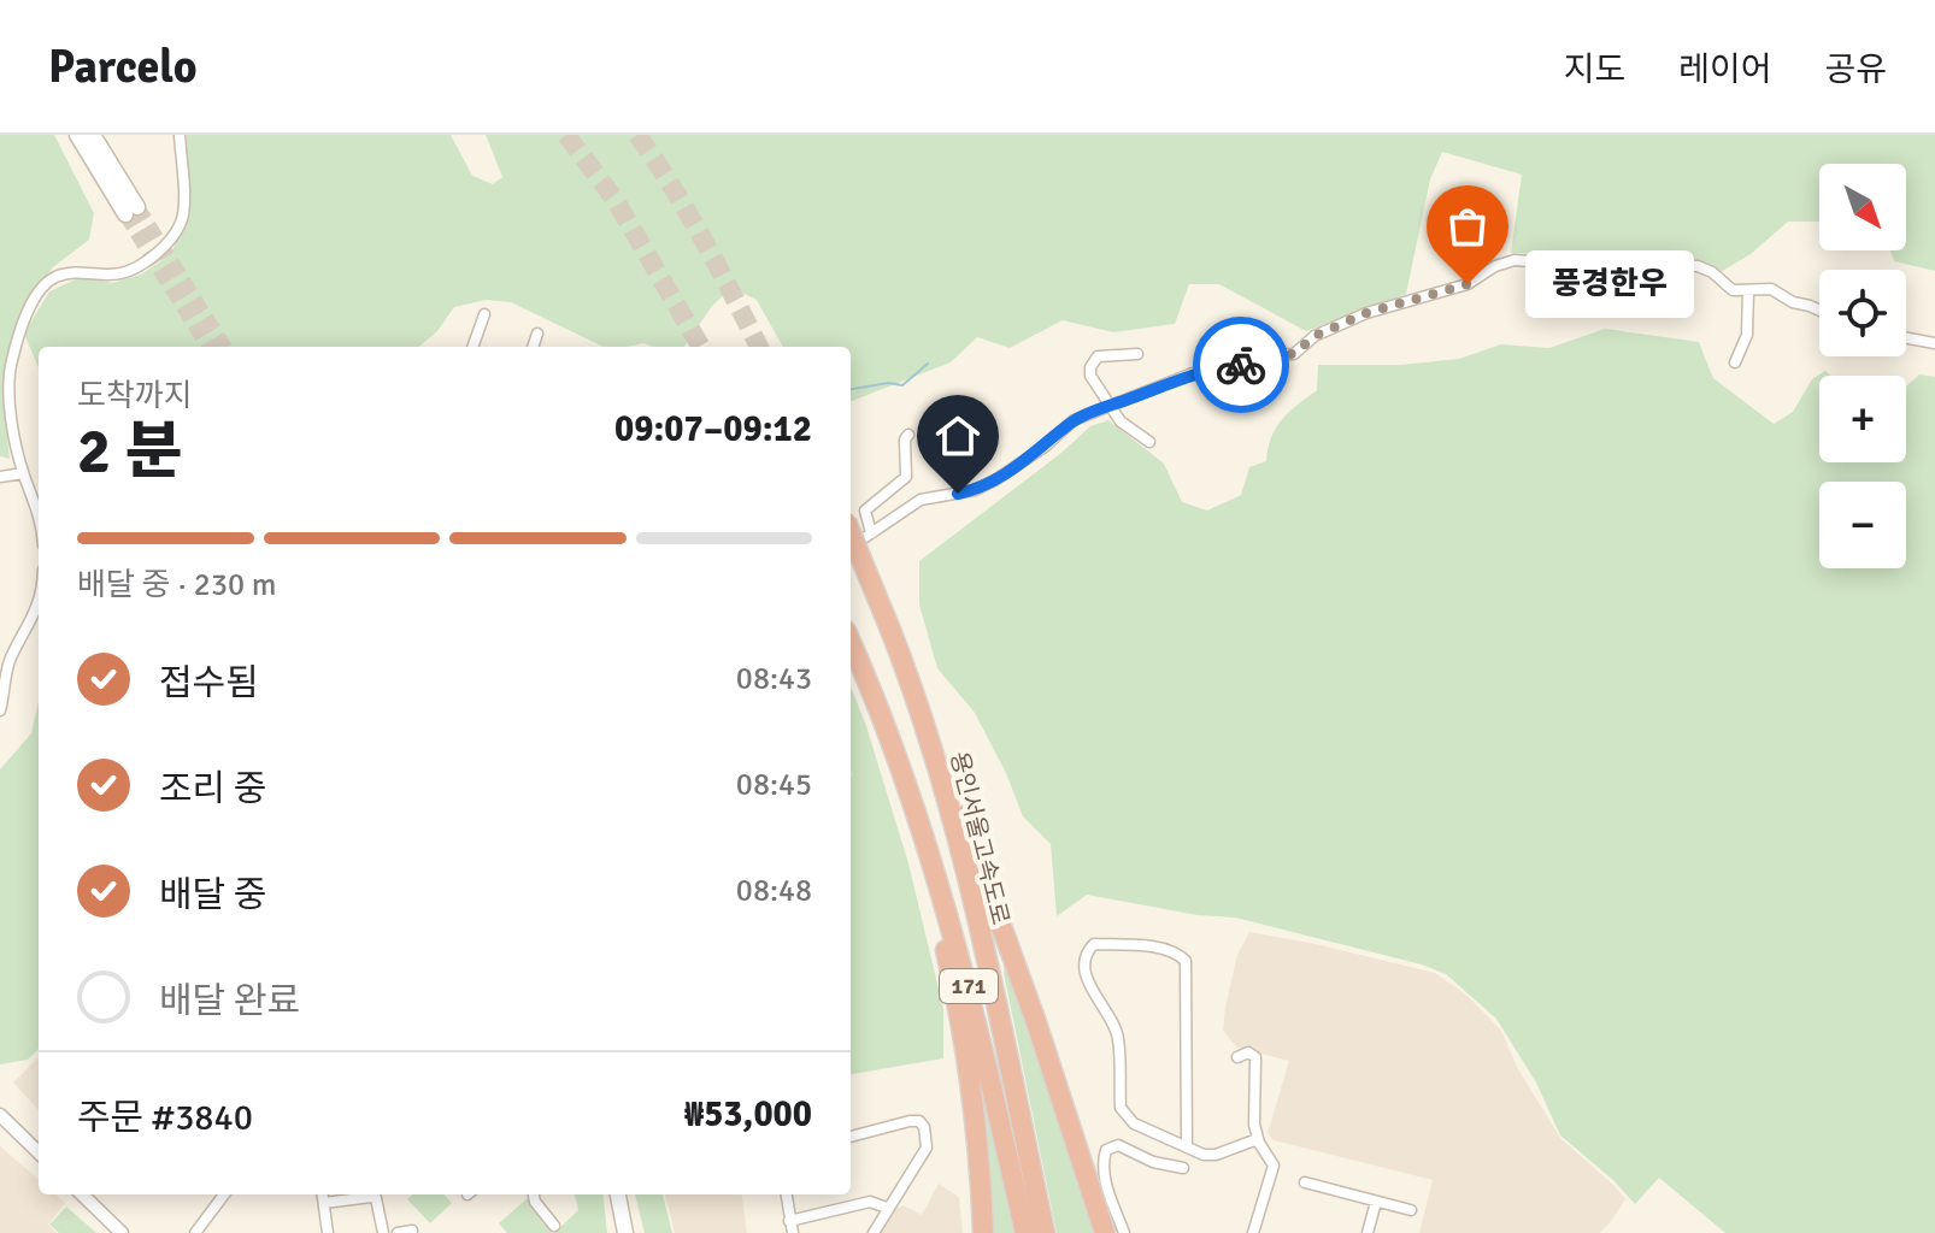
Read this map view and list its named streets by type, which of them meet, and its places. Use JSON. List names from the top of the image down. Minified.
{"streets":{"highway":["용인서울고속도로","171"]},"places":["풍경한우"],"north":"bottom right","page":{"header":"Parcelo","nav":["지도","레이어","공유"],"map_buttons":["+","−"],"bubble":"풍경한우","heading":["2 분","도착까지","09:07–09:12"],"panel":["주문 #3840","₩53,000"],"bar":"배달 중 · 230 m","list":[["접수됨","08:43"],["조리 중","08:45"],["배달 중","08:48"],"배달 완료"]}}
